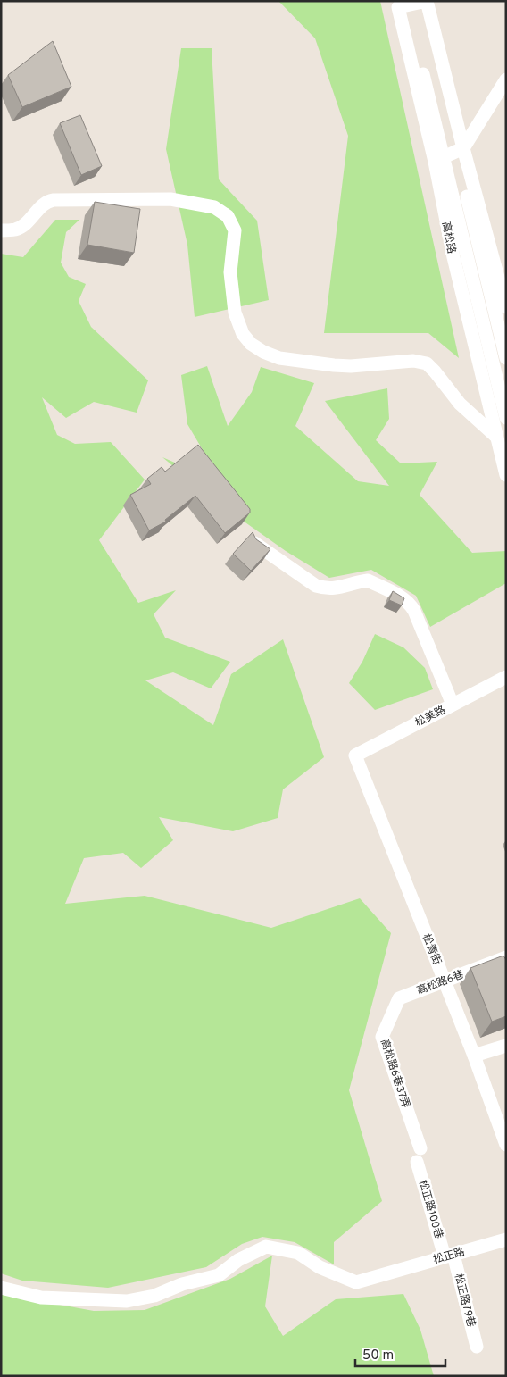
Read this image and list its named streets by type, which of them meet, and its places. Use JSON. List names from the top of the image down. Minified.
{"streets":{"street":["高松路","松美路","松青街","高松路6巷","高松路6巷37弄","松正路100巷","松正路","松正路79巷"]},"crossings":[["松美路","松青街"],["松青街","高松路6巷"],["高松路6巷","高松路6巷37弄"],["松正路100巷","松正路"],["松正路100巷","松正路79巷"],["松正路","松正路79巷"]],"scale_bar":"50 m"}
